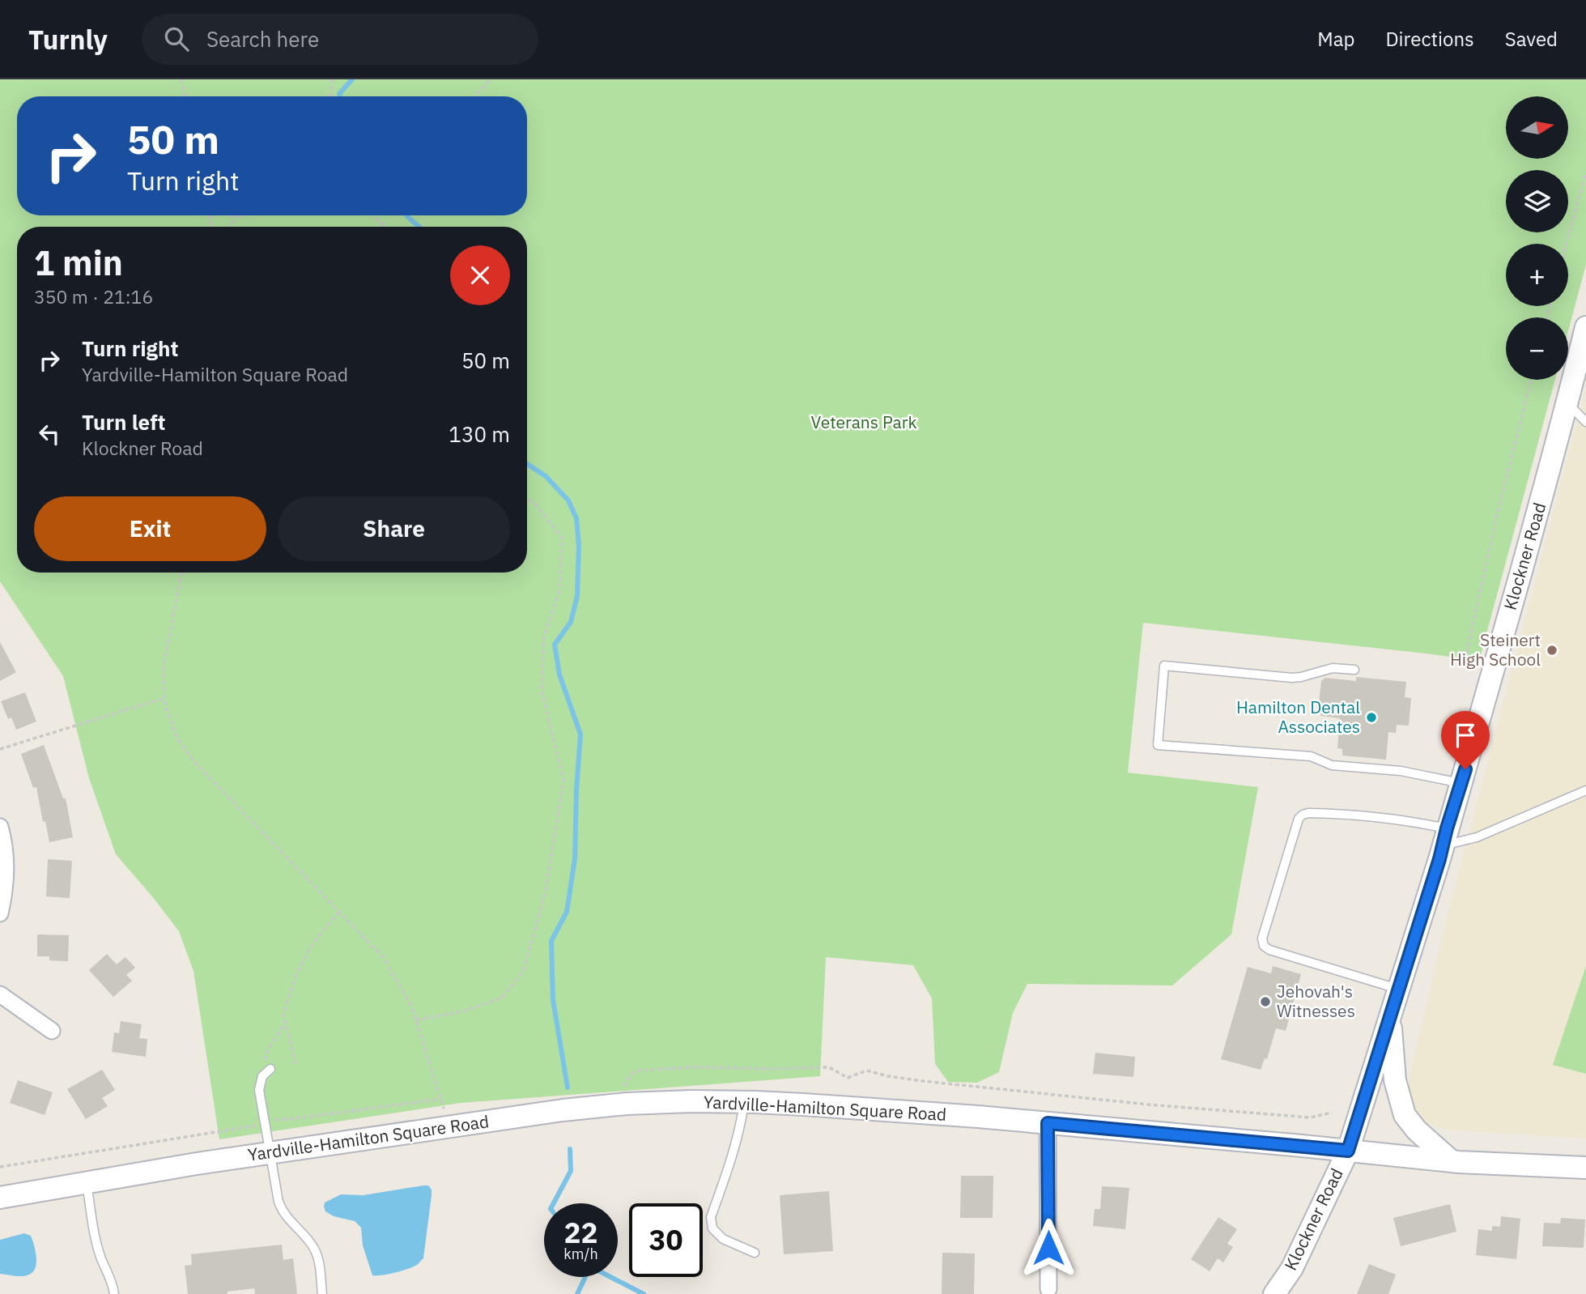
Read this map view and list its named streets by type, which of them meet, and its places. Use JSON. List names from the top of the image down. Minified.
{"streets":{"street":["Klockner Road","Yardville-Hamilton Square Road"]},"crossings":[["Klockner Road","Yardville-Hamilton Square Road"]],"parks":["Veterans Park"],"places":["Steinert High School","Hamilton Dental Associates","Jehovah's Witnesses"],"north":"right","page":{"header":"Turnly","search":"Search here","nav":["Map","Directions","Saved"],"map_buttons":["+","−"],"turn":["50 m","Turn right"],"heading":["1 min","350 m · 21:16"],"list":[{"name":"Turn right","note":"Yardville-Hamilton Square Road","value":"50 m"},{"name":"Turn left","note":"Klockner Road","value":"130 m"}],"buttons":["Exit","Share"],"speed":"22 km/h","limit":"30"}}
